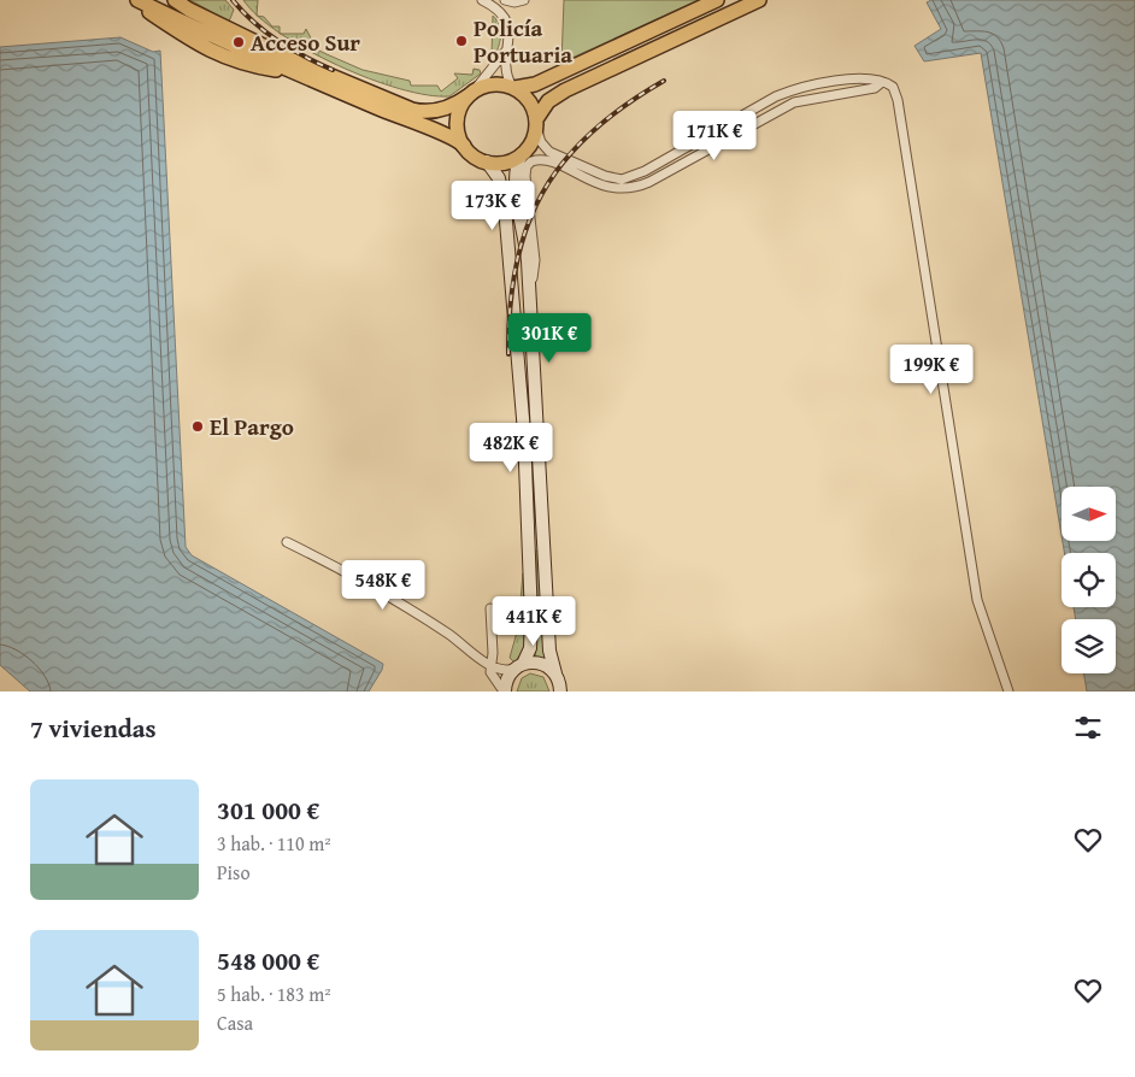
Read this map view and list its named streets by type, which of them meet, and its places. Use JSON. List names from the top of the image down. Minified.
{"places":["Policía Portuaria","Acceso Sur","El Pargo"],"north":"right","page":{"price":["171K €","173K €","301K €","199K €","482K €","548K €","441K €"],"heading":"7 viviendas","list":[{"name":"301 000 €","note":"3 hab. · 110 m² · Piso"},{"name":"548 000 €","note":"5 hab. · 183 m² · Casa"}]}}
